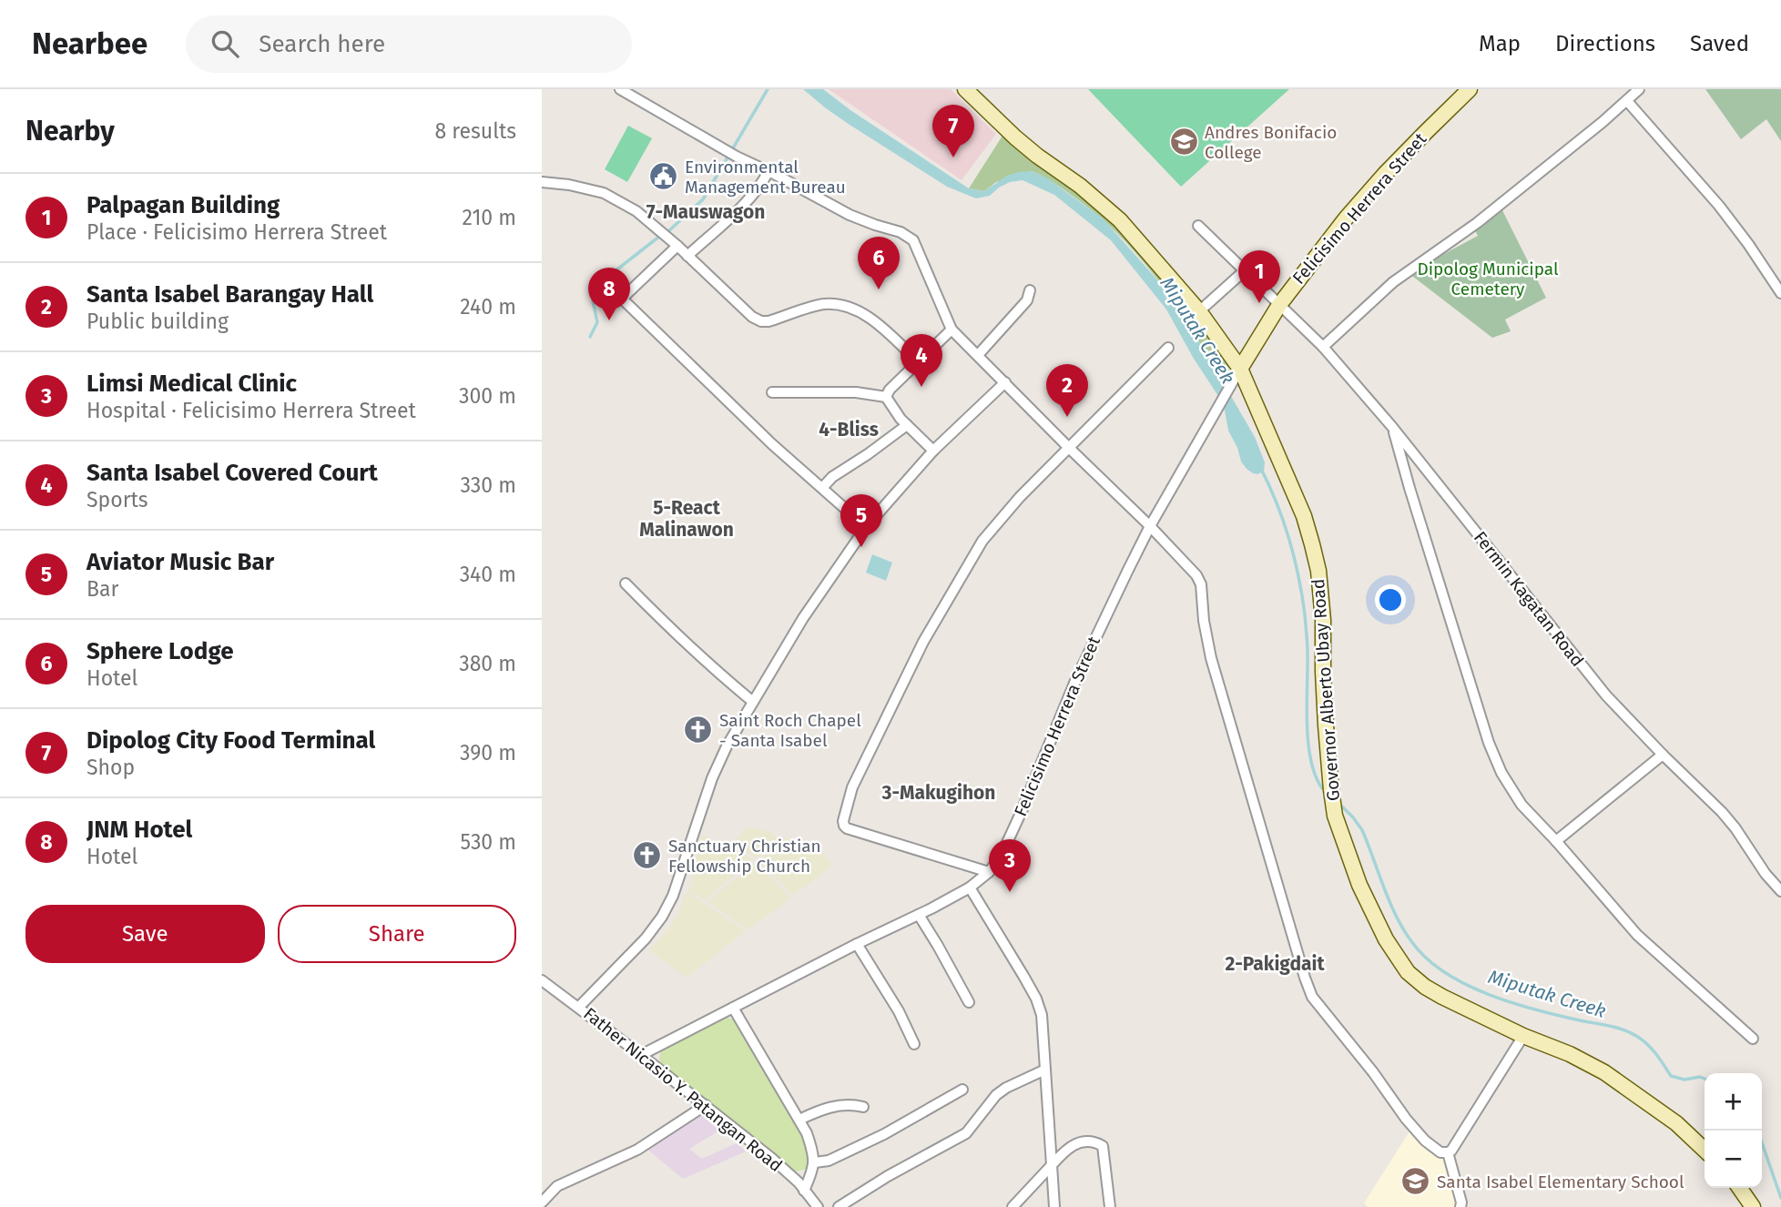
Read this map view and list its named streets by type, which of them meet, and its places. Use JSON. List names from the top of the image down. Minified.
{"streets":{"main road":["Felicisimo Herrera Street","Governor Alberto Ubay Road"],"street":["Fermin Kagatan Road","Father Nicasio Y. Patangan Road"]},"crossings":[["Felicisimo Herrera Street","Fermin Kagatan Road"],["Felicisimo Herrera Street","Governor Alberto Ubay Road"],["Felicisimo Herrera Street","Father Nicasio Y. Patangan Road"]],"districts":["7-Mauswagon","4-Bliss","5-React Malinawon","3-Makugihon","2-Pakigdait"],"water":["Miputak Creek"],"parks":["Dipolog Municipal Cemetery"],"places":{"school or university":["Andres Bonifacio College","Santa Isabel Elementary School"],"public building":["Environmental Management Bureau"],"church":["Saint Roch Chapel - Santa Isabel","Sanctuary Christian Fellowship Church"]},"page":{"header":"Nearbee","search":"Search here","nav":["Map","Directions","Saved"],"heading":["Nearby","8 results"],"pins":["7","6","1","8","4","2","5","3"],"list":[{"mark":"1","name":"Palpagan Building","note":"Place · Felicisimo Herrera Street","value":"210 m"},{"mark":"2","name":"Santa Isabel Barangay Hall","note":"Public building","value":"240 m"},{"mark":"3","name":"Limsi Medical Clinic","note":"Hospital · Felicisimo Herrera Street","value":"300 m"},{"mark":"4","name":"Santa Isabel Covered Court","note":"Sports","value":"330 m"},{"mark":"5","name":"Aviator Music Bar","note":"Bar","value":"340 m"},{"mark":"6","name":"Sphere Lodge","note":"Hotel","value":"380 m"},{"mark":"7","name":"Dipolog City Food Terminal","note":"Shop","value":"390 m"},{"mark":"8","name":"JNM Hotel","note":"Hotel","value":"530 m"}],"buttons":["Save","Share"],"map_buttons":["+","−"]}}
